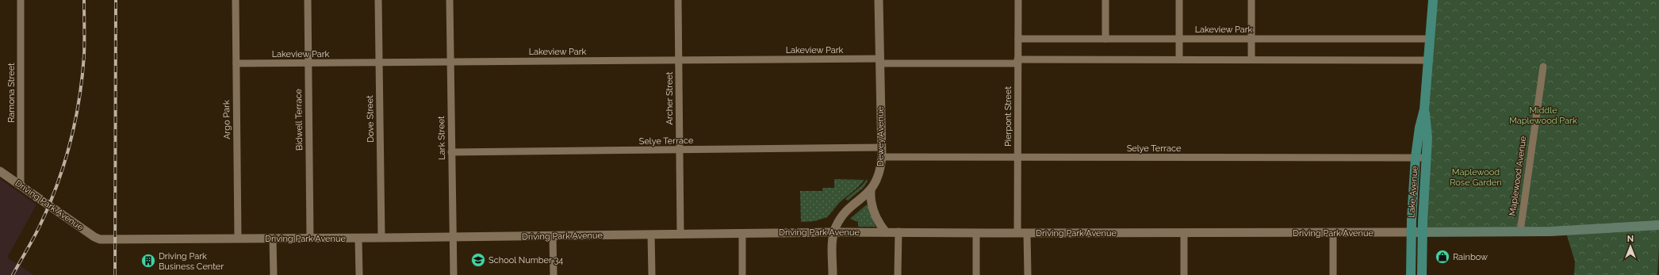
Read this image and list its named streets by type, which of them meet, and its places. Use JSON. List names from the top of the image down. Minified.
{"streets":{"main road":["Lake Avenue","Driving Park Avenue"],"street":["Lakeview Park","Ramona Street","Archer Street","Pierpont Street","Dove Street","Argo Park","Bidwell Terrace","Dewey Avenue","Lark Street","Selye Terrace","Maplewood Avenue"]},"crossings":[["Lakeview Park","Archer Street"],["Lakeview Park","Pierpont Street"],["Lakeview Park","Dove Street"],["Lakeview Park","Argo Park"],["Lakeview Park","Bidwell Terrace"],["Lakeview Park","Dewey Avenue"],["Lakeview Park","Lark Street"],["Lakeview Park","Lake Avenue"],["Ramona Street","Driving Park Avenue"],["Archer Street","Selye Terrace"],["Archer Street","Driving Park Avenue"],["Pierpont Street","Selye Terrace"],["Pierpont Street","Driving Park Avenue"],["Dove Street","Driving Park Avenue"],["Argo Park","Driving Park Avenue"],["Bidwell Terrace","Driving Park Avenue"],["Dewey Avenue","Selye Terrace"],["Dewey Avenue","Driving Park Avenue"],["Lark Street","Selye Terrace"],["Lark Street","Driving Park Avenue"],["Selye Terrace","Lake Avenue"],["Maplewood Avenue","Driving Park Avenue"],["Lake Avenue","Driving Park Avenue"]],"parks":["Middle Maplewood Park","Maplewood Rose Garden"],"places":{"shop":["Rainbow"],"school or university":["School Number 34"],"building":["Driving Park Business Center"]},"north":"top"}
